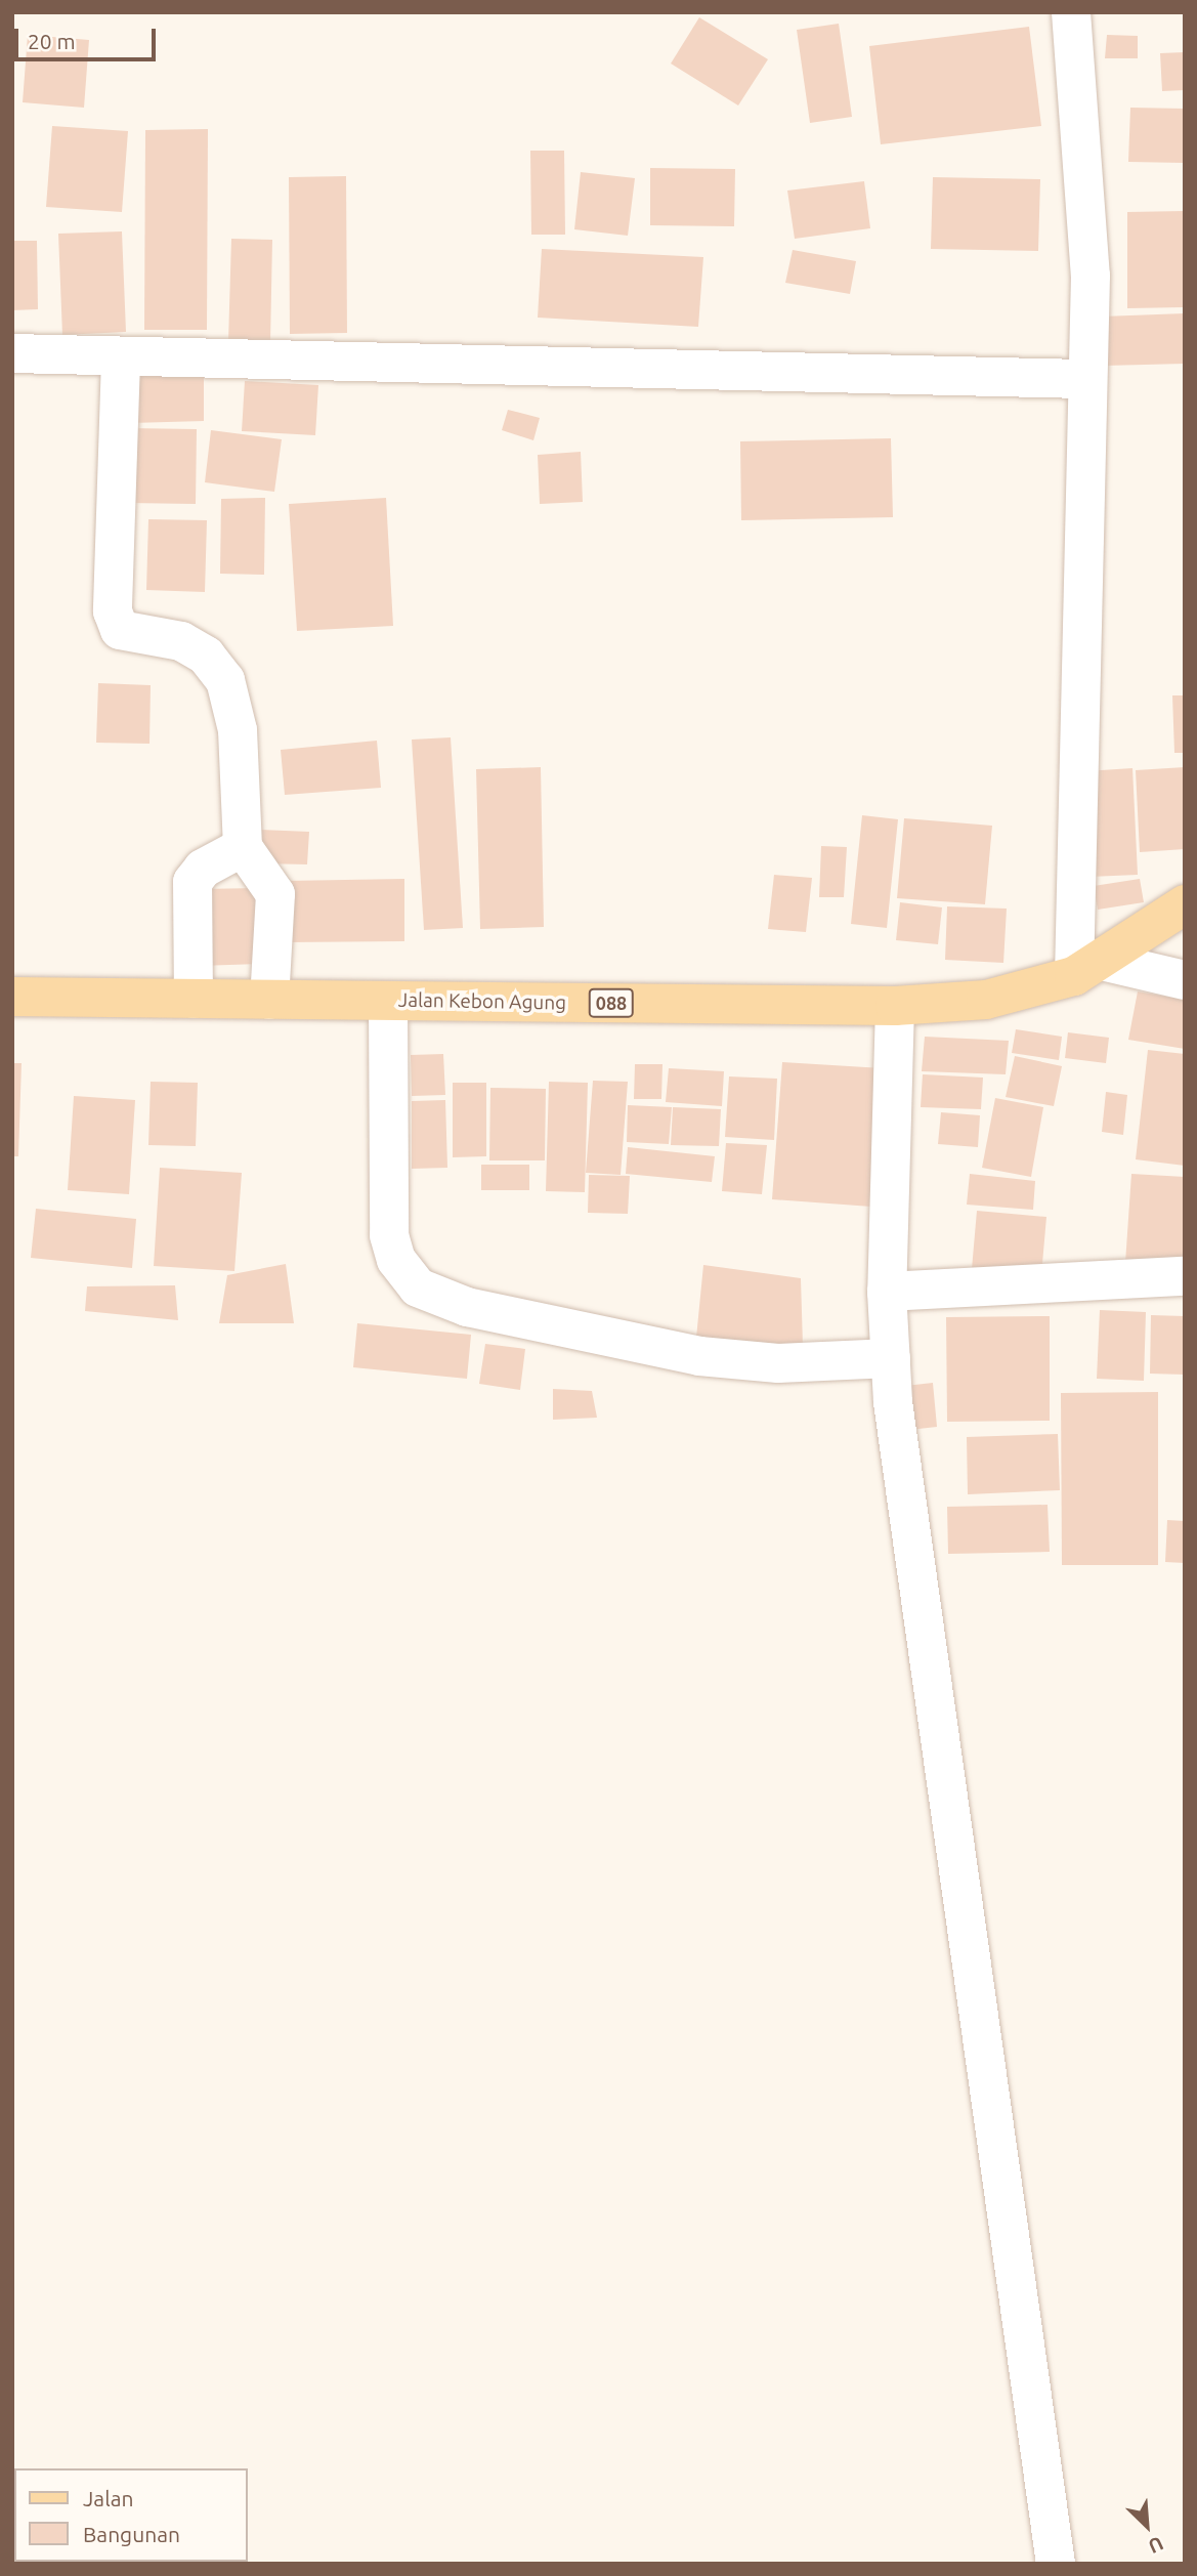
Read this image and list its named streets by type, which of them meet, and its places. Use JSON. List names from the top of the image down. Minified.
{"streets":{"main road":["Jalan Kebon Agung","088"]},"legend":["Jalan","Bangunan"],"scale_bar":"20 m","north":"bottom right"}
